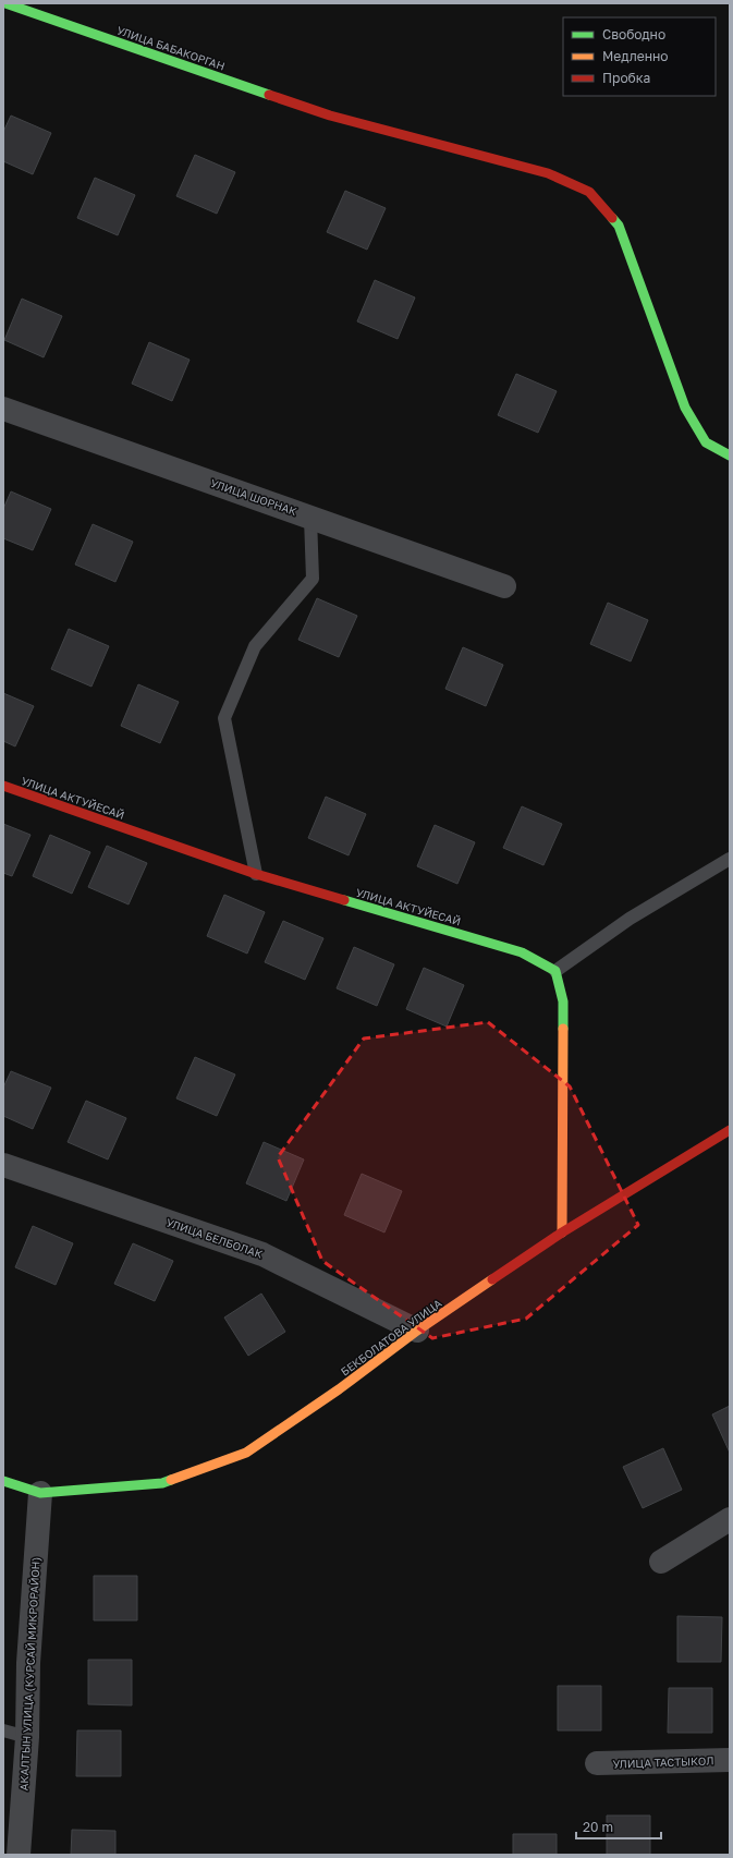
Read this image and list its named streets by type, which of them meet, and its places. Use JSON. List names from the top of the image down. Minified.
{"streets":{"street":["УЛИЦА БАБАКОРГАН","УЛИЦА ШОРНАК","УЛИЦА АКТУЙЕСАЙ","УЛИЦА БЕЛБОЛАК","БЕКБОЛАТОВА УЛИЦА","АКАЛТЫН УЛИЦА (КУРСАЙ МИКРОРАЙОН)","УЛИЦА ТАСТЫКОЛ"]},"crossings":[["УЛИЦА БЕЛБОЛАК","БЕКБОЛАТОВА УЛИЦА"],["БЕКБОЛАТОВА УЛИЦА","АКАЛТЫН УЛИЦА (КУРСАЙ МИКРОРАЙОН)"]],"legend":["Свободно","Медленно","Пробка"],"scale_bar":"20 m"}
